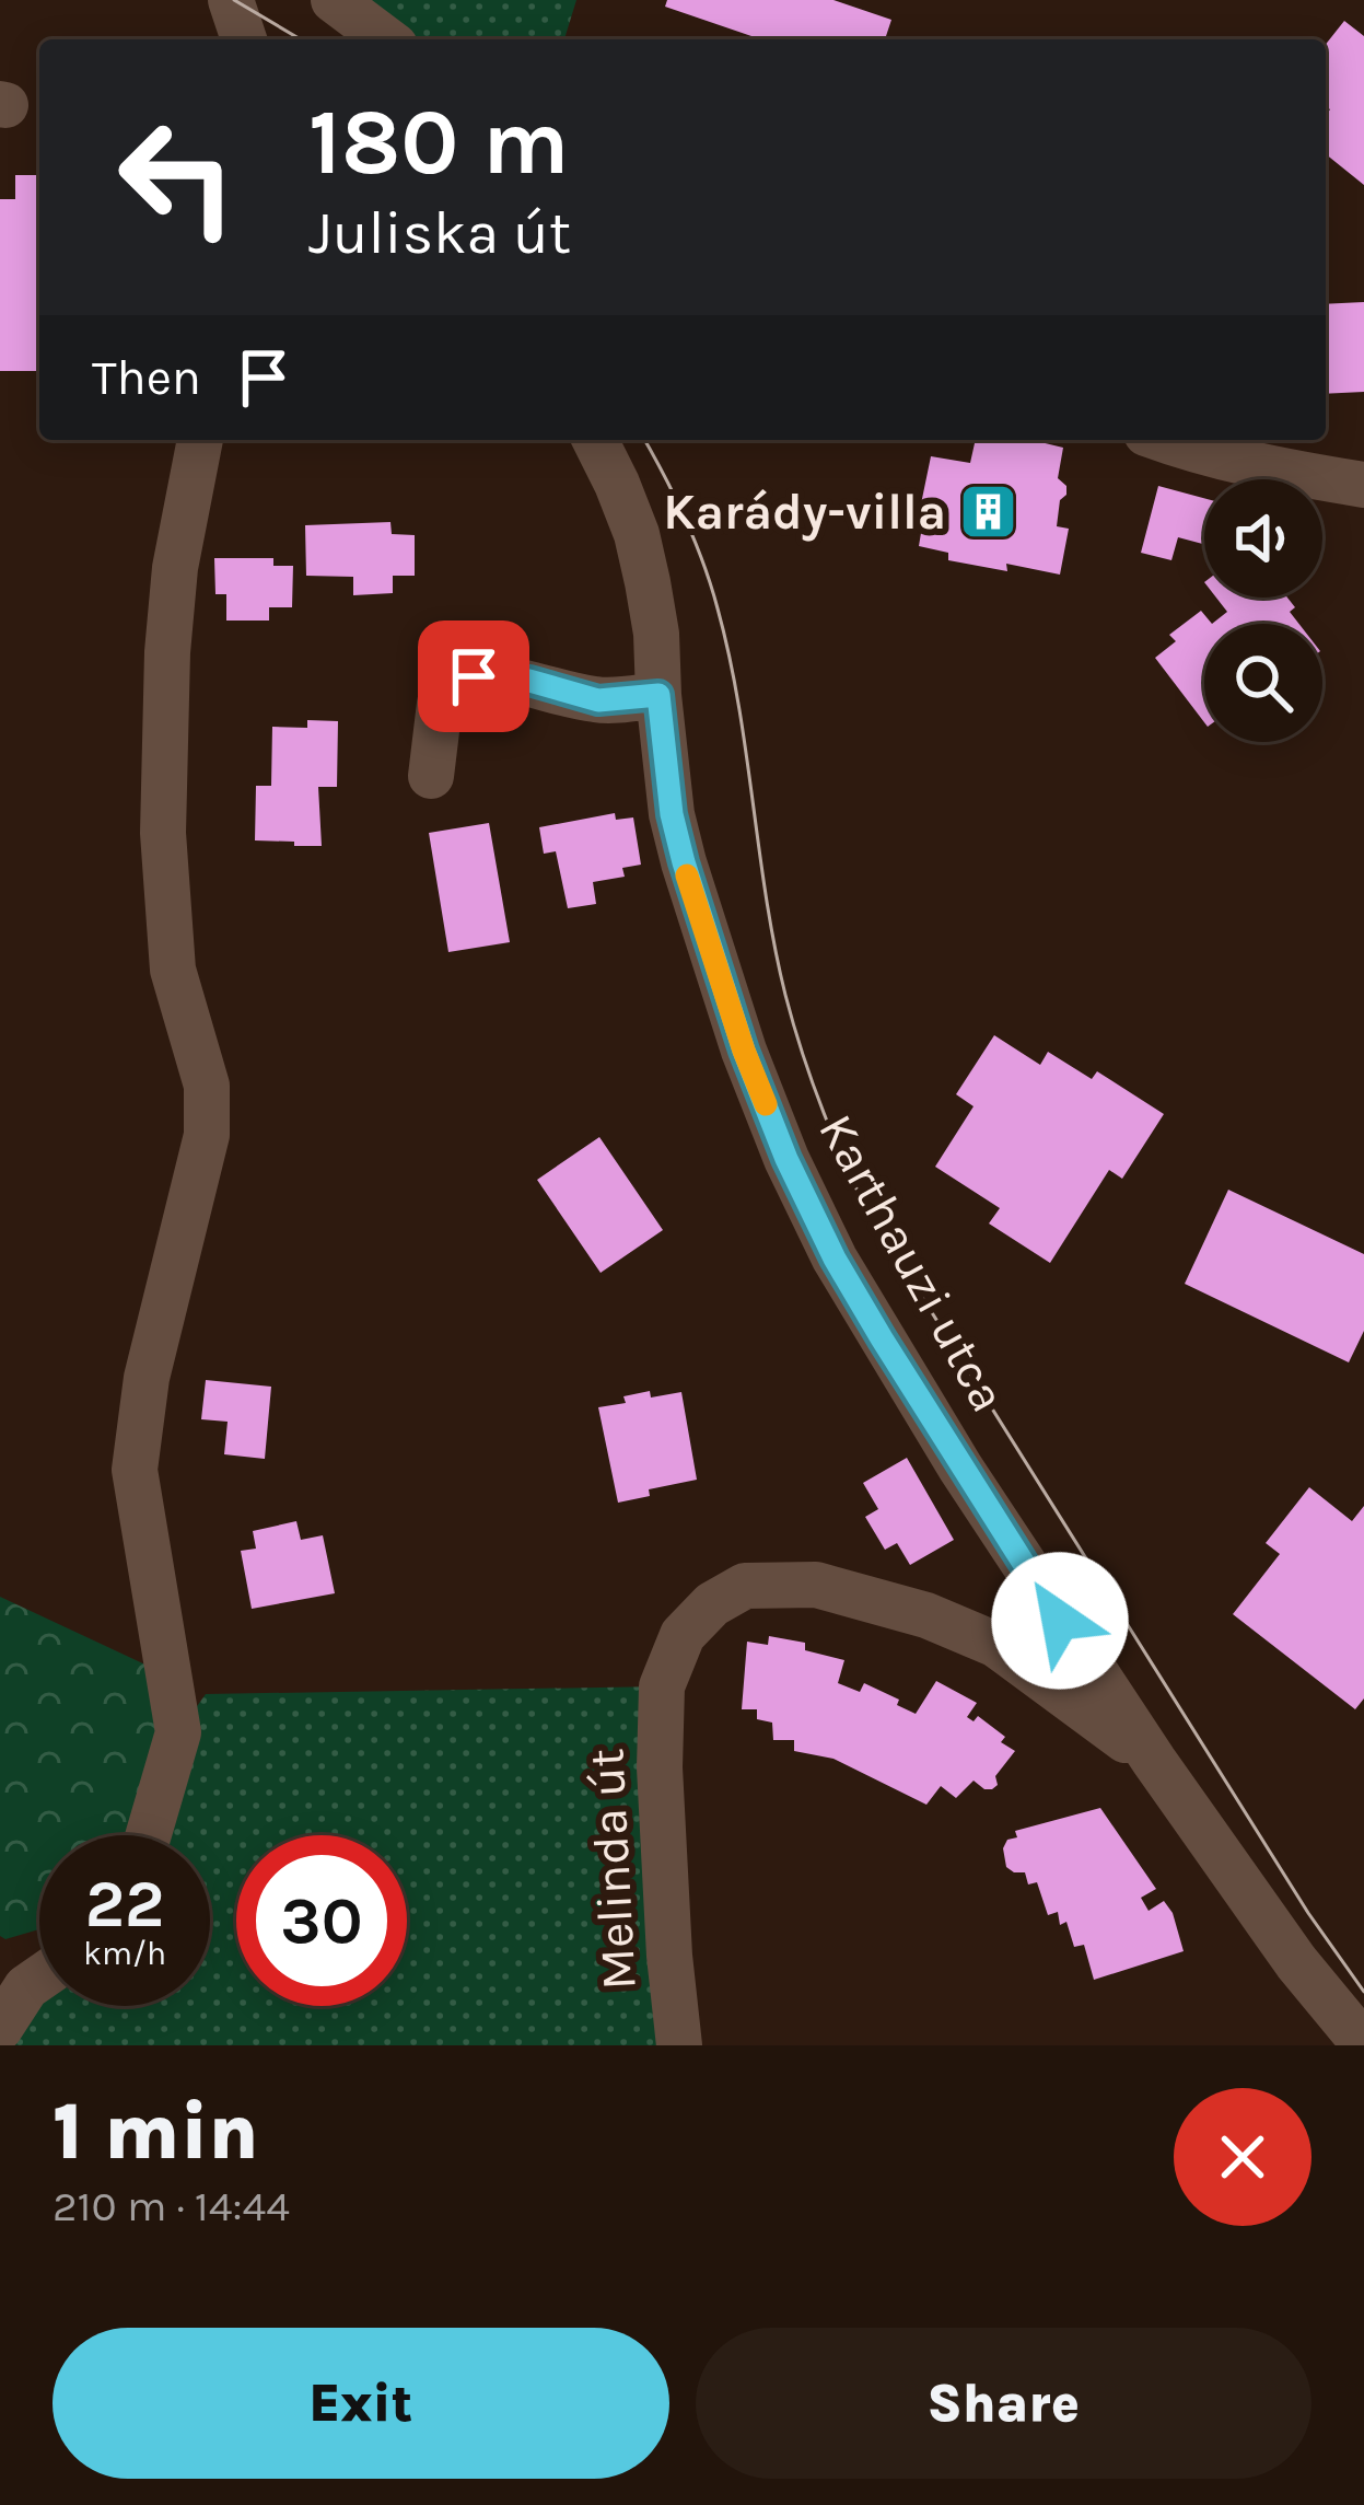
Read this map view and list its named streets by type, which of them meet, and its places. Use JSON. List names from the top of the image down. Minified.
{"streets":{"street":["Karthauzi utca","Melinda út"]},"crossings":[["Karthauzi utca","Melinda út"]],"places":{"building":["Karády-villa"]},"page":{"turn":["180 m","Juliska út"],"then":"Then","speed":"22 km/h","limit":"30","heading":["1 min","210 m · 14:44"],"buttons":["Exit","Share"]}}
